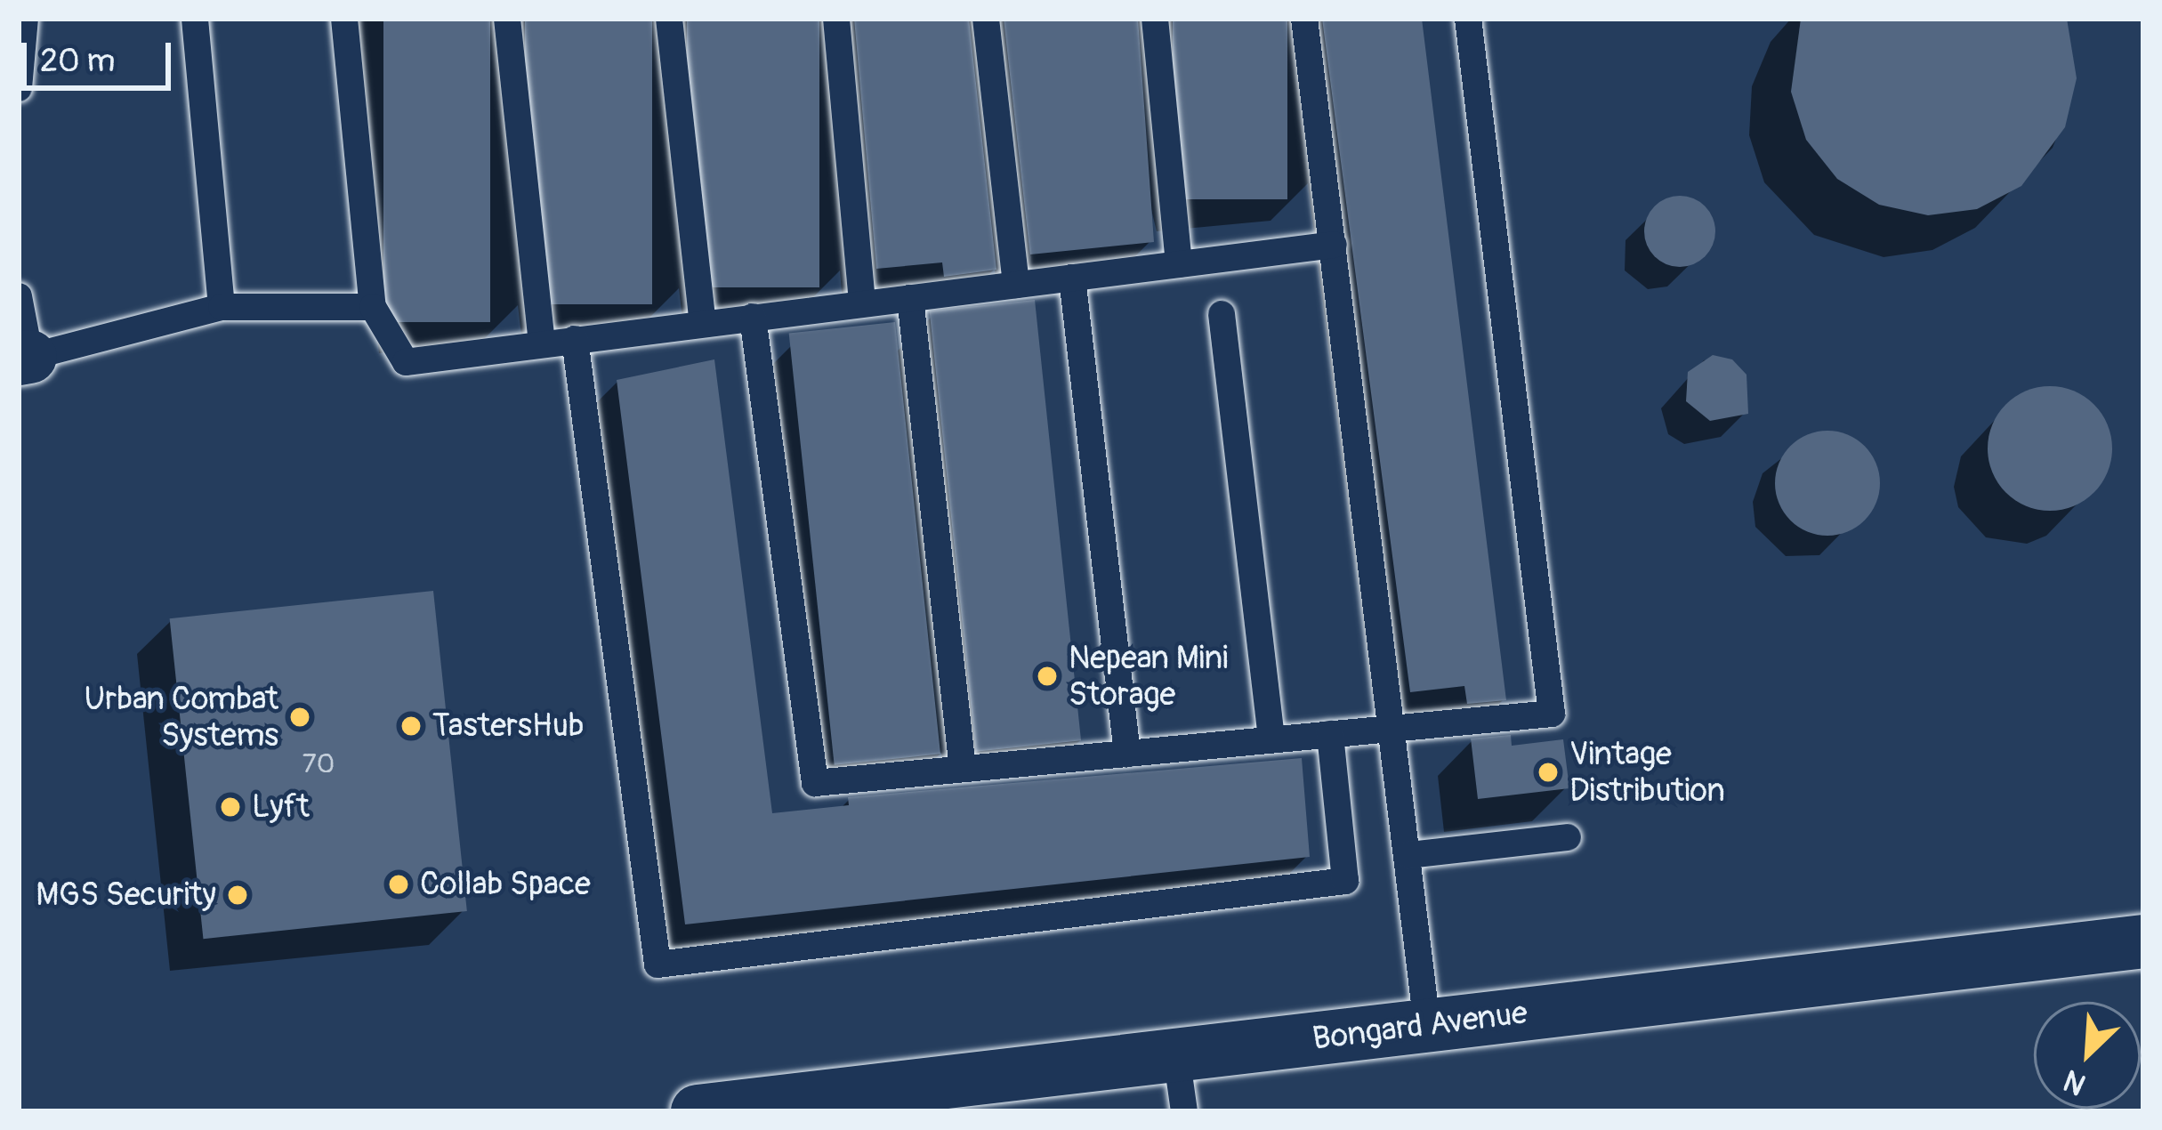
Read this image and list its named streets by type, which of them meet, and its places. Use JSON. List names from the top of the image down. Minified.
{"streets":{"street":["Bongard Avenue"]},"places":["Nepean Mini Storage","Urban Combat Systems","TastersHub","Vintage Distribution","Lyft","Collab Space","MGS Security"],"house_numbers":["70"],"scale_bar":"20 m","north":"bottom left"}
